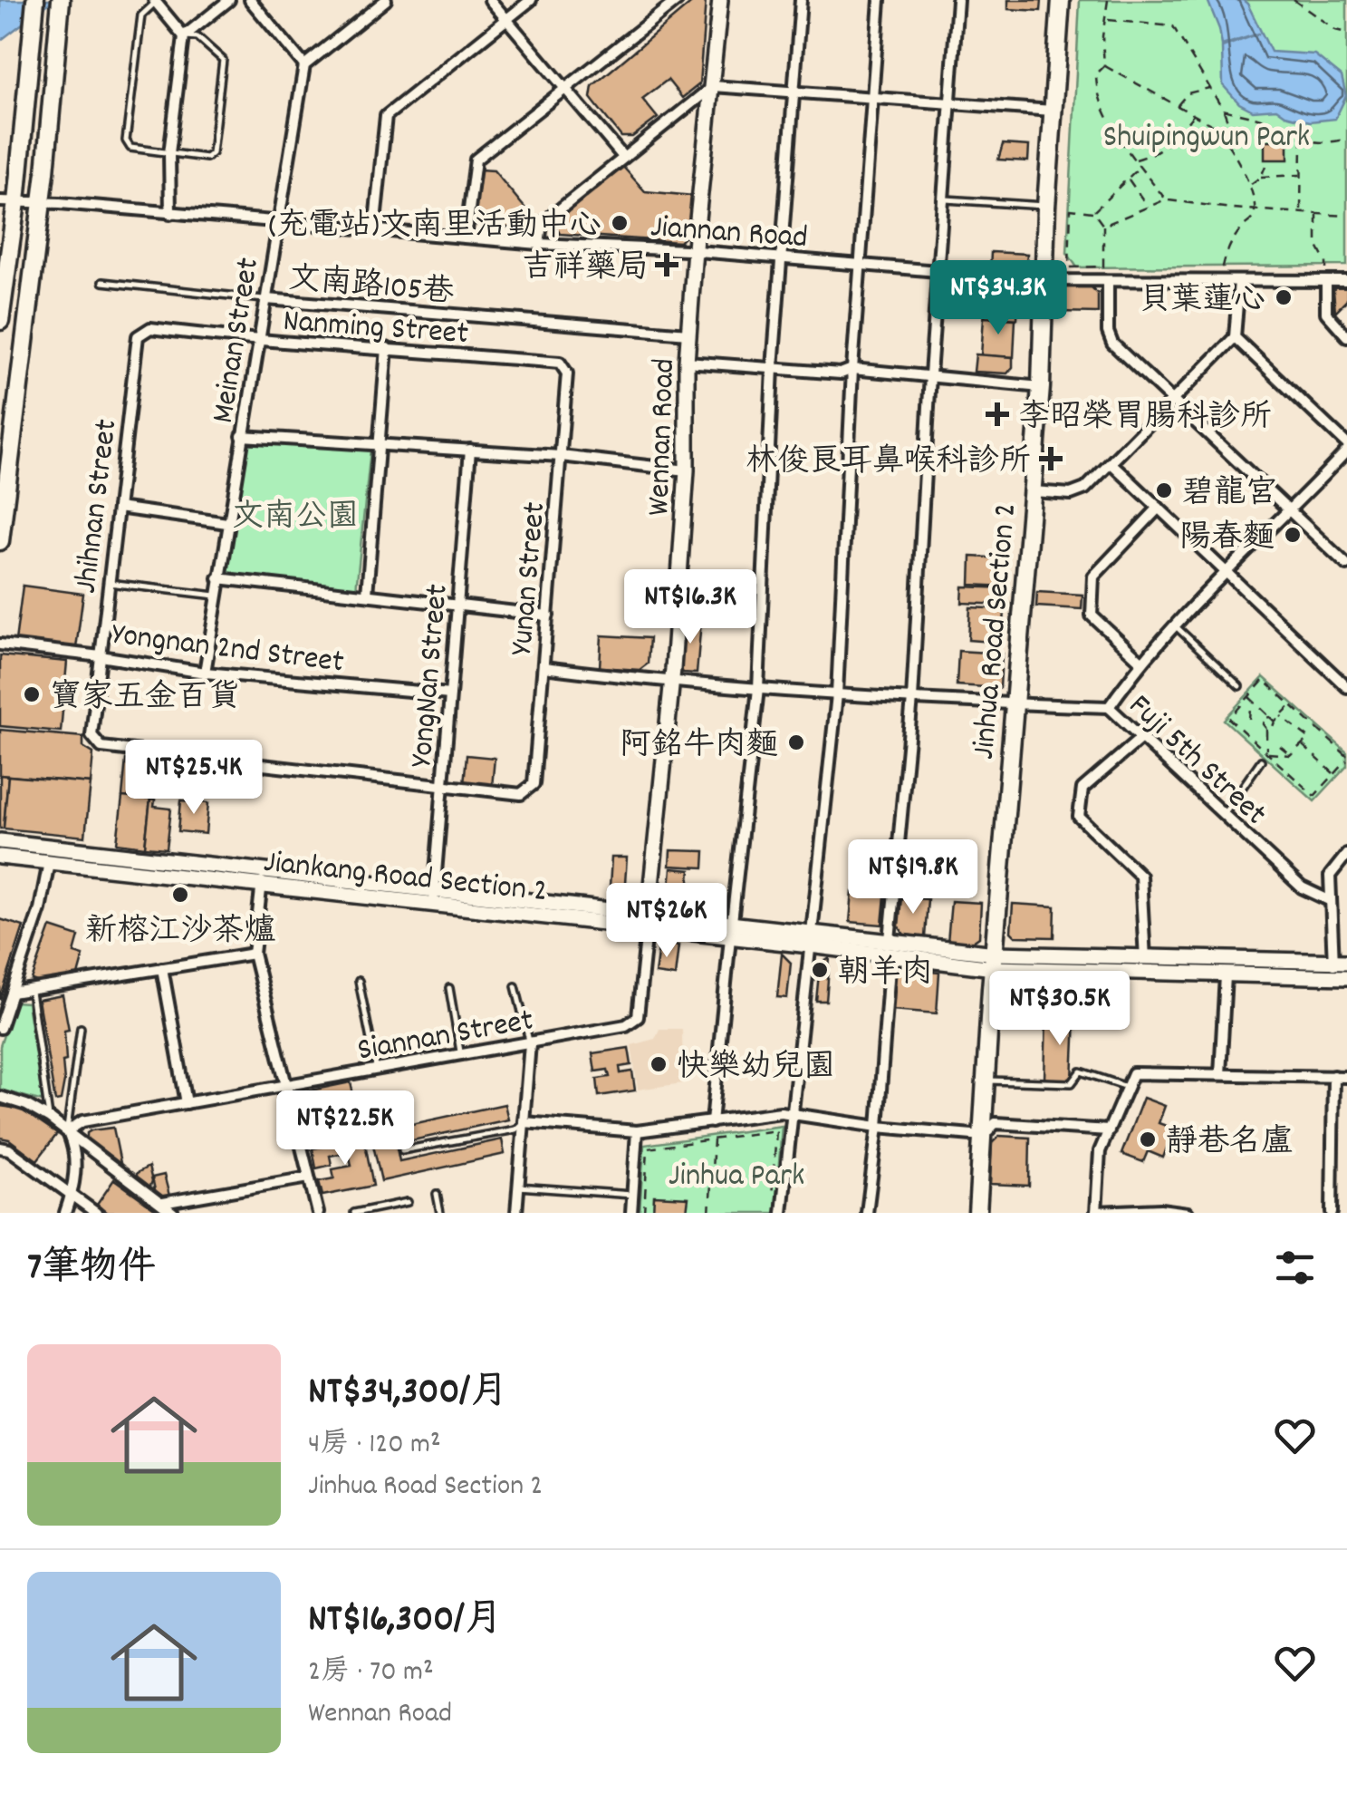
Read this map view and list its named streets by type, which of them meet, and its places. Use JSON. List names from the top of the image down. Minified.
{"streets":{"main road":["Jinhua Road Section 2"],"street":["Jiannan Road","文南路105巷","Nanming Street","Meinan Street","Wennan Road","Jhihnan Street","Yunan Street","Yongnan 2nd Street","YongNan Street","Fuji 5th Street","Jiankang Road Section 2","Siannan Street"]},"crossings":[["Jiannan Road","Meinan Street"],["Jiannan Road","Wennan Road"],["Jiannan Road","Jinhua Road Section 2"],["文南路105巷","Meinan Street"],["文南路105巷","Wennan Road"],["Nanming Street","Meinan Street"],["Nanming Street","Jhihnan Street"],["Nanming Street","Yunan Street"],["Meinan Street","Yongnan 2nd Street"],["Wennan Road","Fuji 5th Street"],["Wennan Road","Jiankang Road Section 2"],["Wennan Road","Siannan Street"],["Jhihnan Street","Yunan Street"],["Jhihnan Street","Yongnan 2nd Street"],["Jhihnan Street","YongNan Street"],["Yunan Street","YongNan Street"],["Yunan Street","Fuji 5th Street"],["Jinhua Road Section 2","Fuji 5th Street"],["Jinhua Road Section 2","Jiankang Road Section 2"],["Yongnan 2nd Street","YongNan Street"],["YongNan Street","Jiankang Road Section 2"],["Jiankang Road Section 2","Siannan Street"]],"parks":["Shuipingwun Park","文南公園","Jinhua Park"],"places":{"other":["(充電站)文南里活動中心","貝葉蓮心","碧龍宮","陽春麵","寶家五金百貨","阿銘牛肉麵","新榕江沙茶爐","朝羊肉","快樂幼兒園","靜巷名盧"],"health":["吉祥藥局","李昭榮胃腸科診所","林俊良耳鼻喉科診所"]},"page":{"price":["NT$34.3K","NT$16.3K","NT$25.4K","NT$19.8K","NT$26K","NT$30.5K","NT$22.5K"],"heading":"7筆物件","list":[{"name":"NT$34,300/月","note":"4房 · 120 m² · Jinhua Road Section 2"},{"name":"NT$16,300/月","note":"2房 · 70 m² · Wennan Road"}]}}
